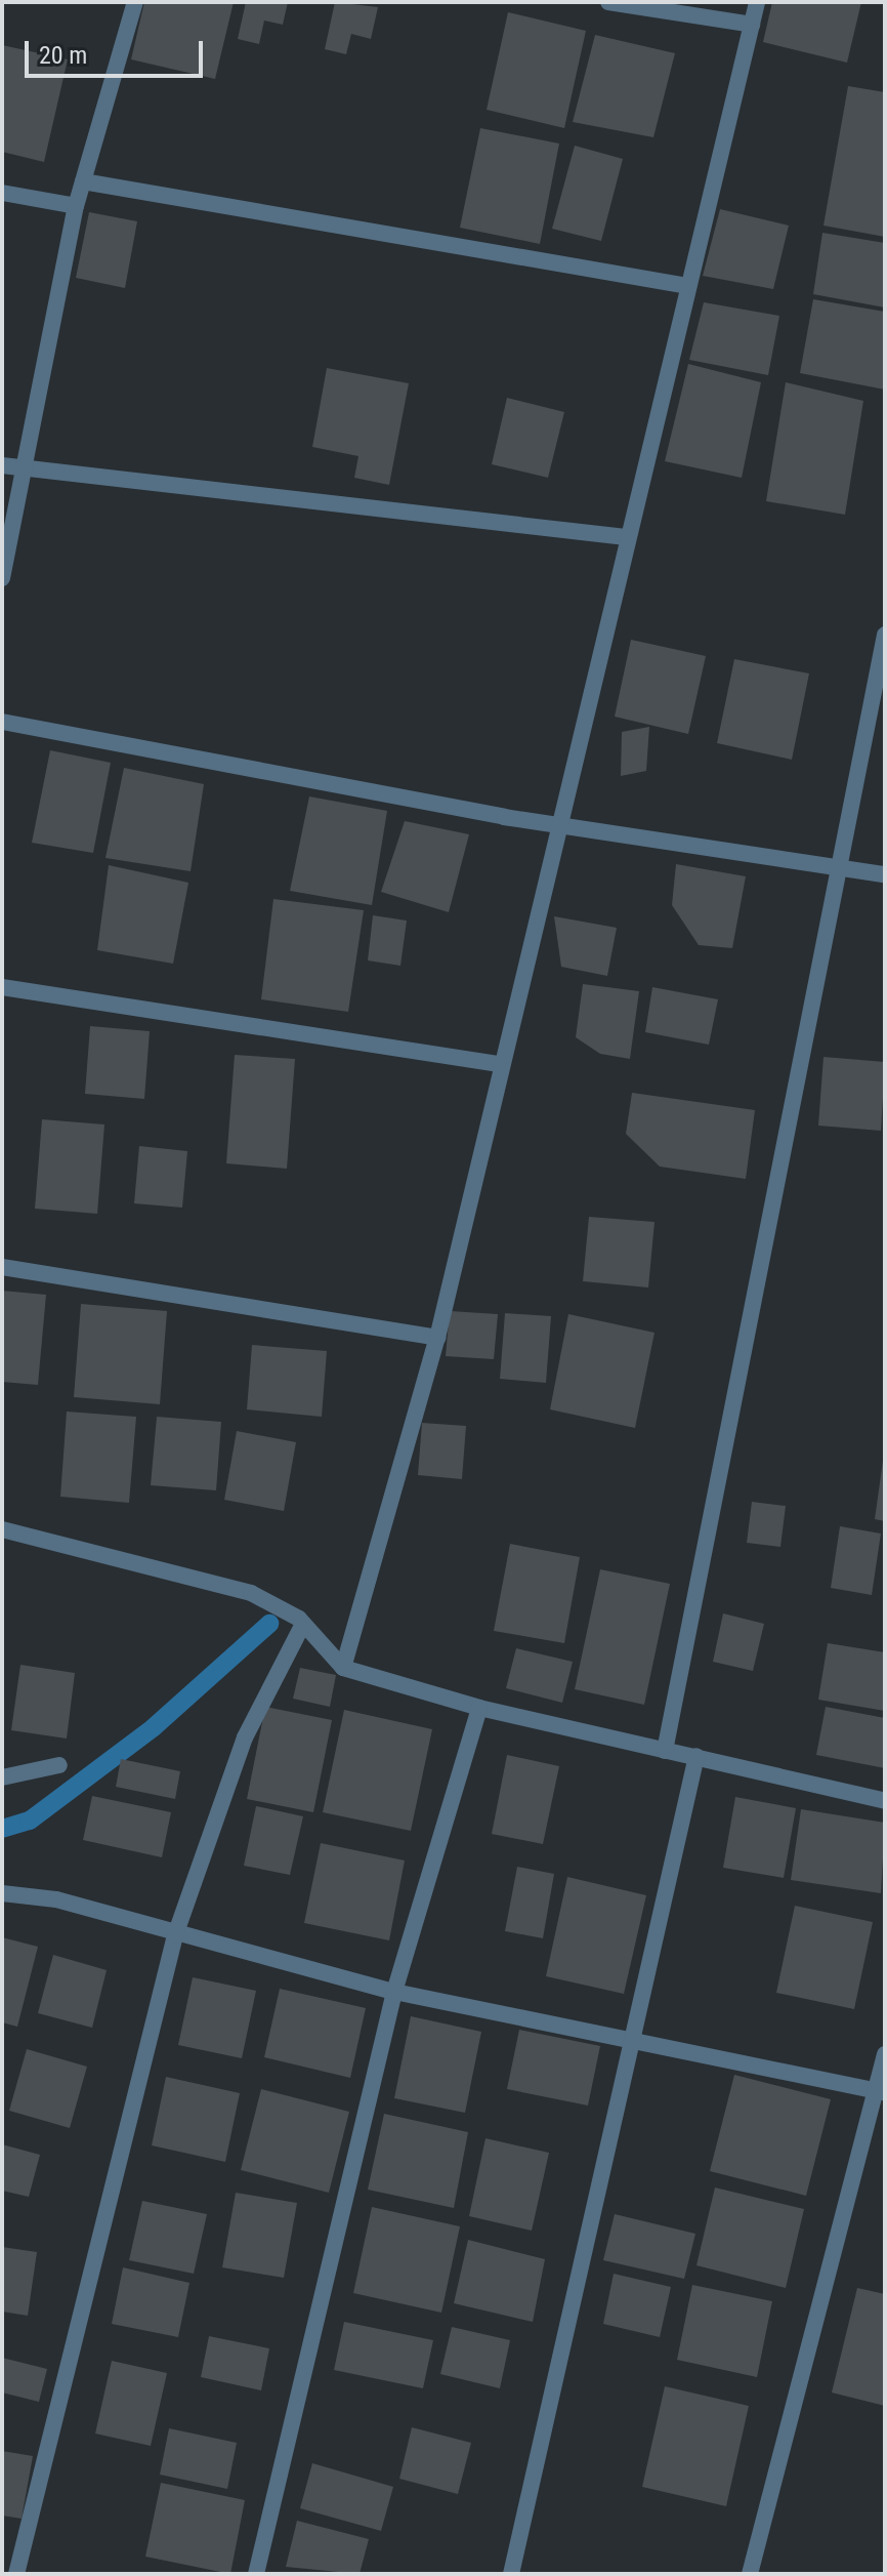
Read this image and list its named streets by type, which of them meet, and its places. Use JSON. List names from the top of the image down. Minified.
{"scale_bar":"20 m"}
